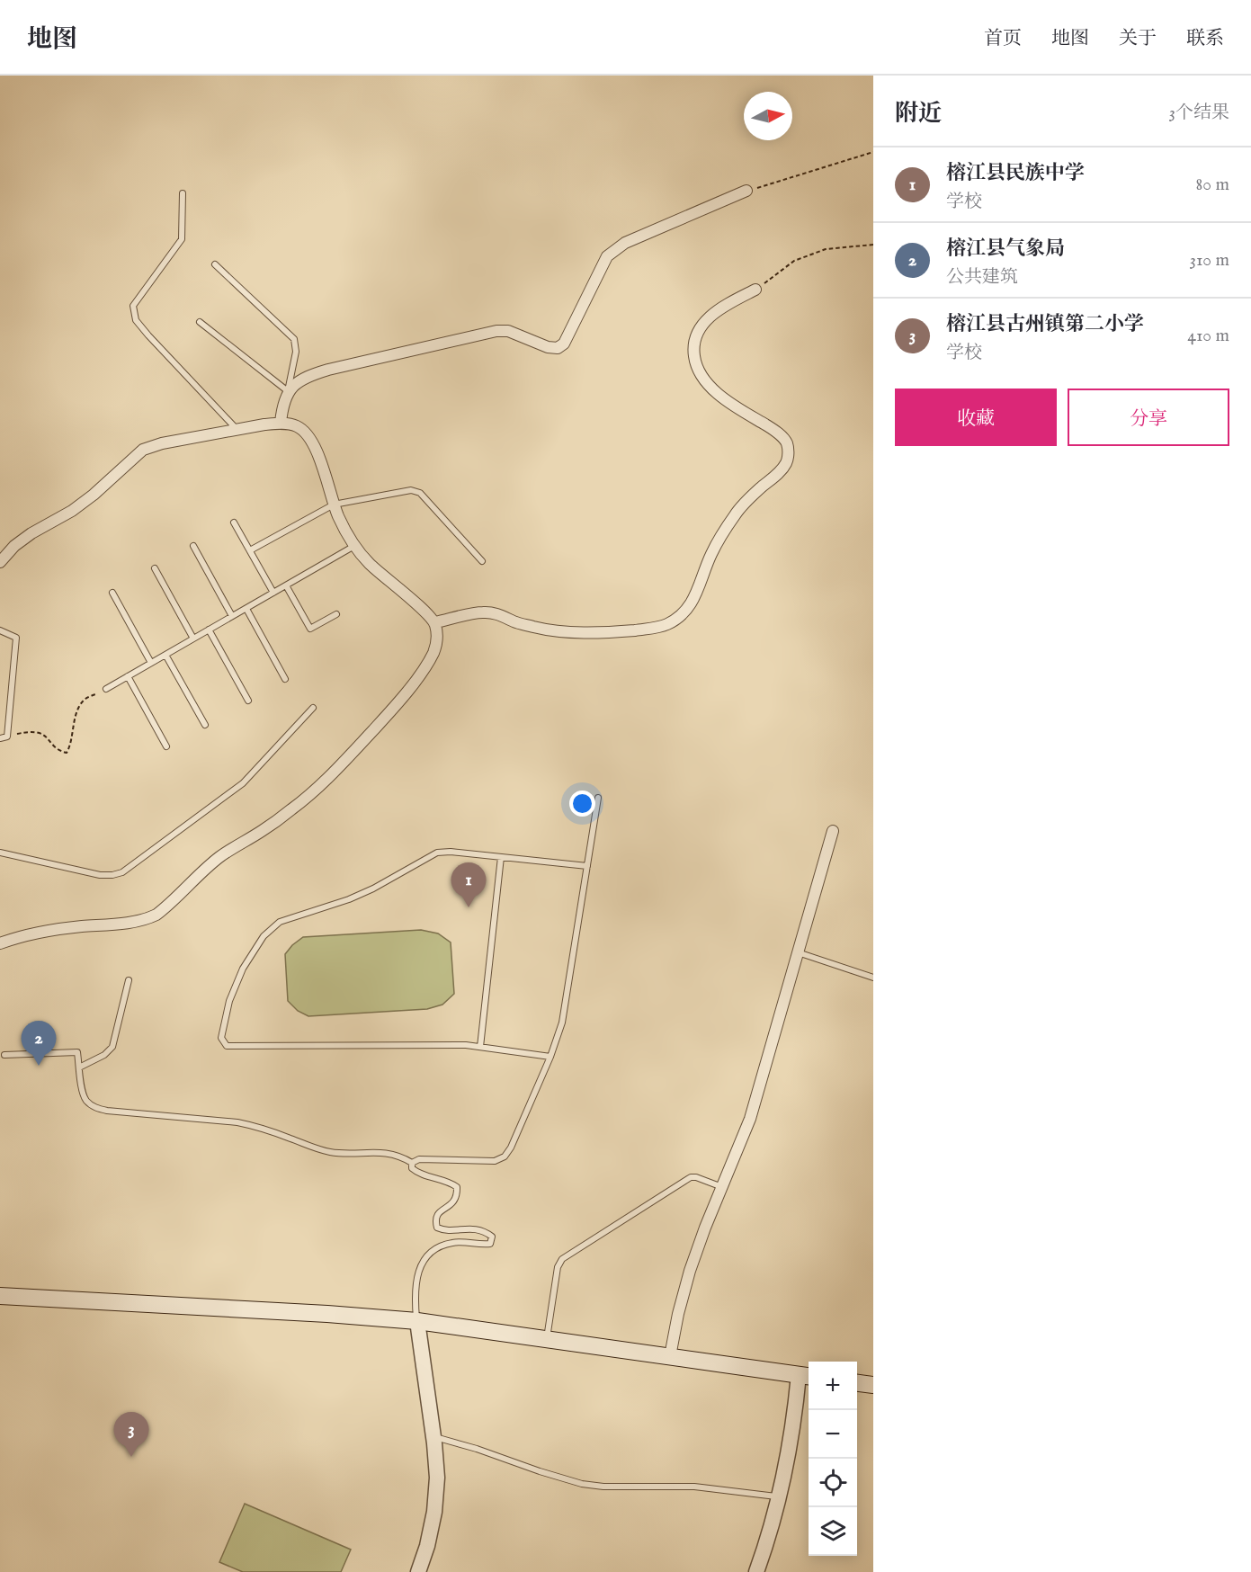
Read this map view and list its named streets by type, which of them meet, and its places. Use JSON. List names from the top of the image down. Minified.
{"north":"right","page":{"header":"地图","nav":["首页","地图","关于","联系"],"heading":["附近","3个结果"],"list":[{"mark":"1","name":"榕江县民族中学","note":"学校","value":"80 m"},{"mark":"2","name":"榕江县气象局","note":"公共建筑","value":"310 m"},{"mark":"3","name":"榕江县古州镇第二小学","note":"学校","value":"410 m"}],"buttons":["收藏","分享"],"pins":["1","2","3"],"map_buttons":["+","−"]}}
